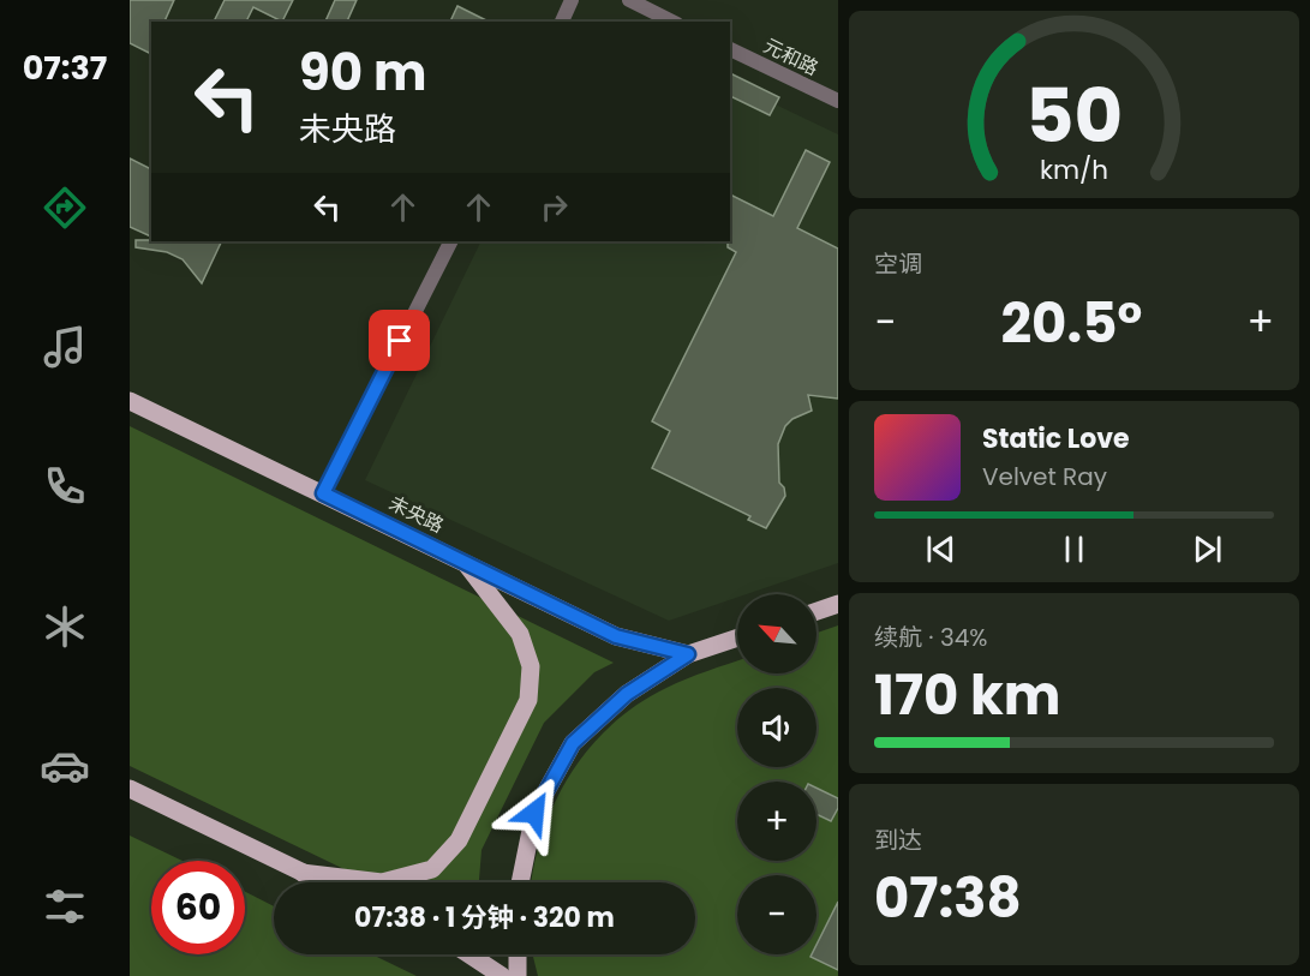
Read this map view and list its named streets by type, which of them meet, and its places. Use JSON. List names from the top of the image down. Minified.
{"streets":{"main road":["未央路"],"street":["元和路"]},"north":"top left","page":{"tabs":"07:37","turn":["90 m","未央路"],"tile":["空调",["续航 · 34%","170 km"],["到达","07:38"]],"heat":["−","20.5°","+"],"song":["Static Love","Velvet Ray"],"map_buttons":["+","−"],"limit":"60","trip":"07:38 · 1 分钟 · 320 m","gauge":["50","km/h"]}}
